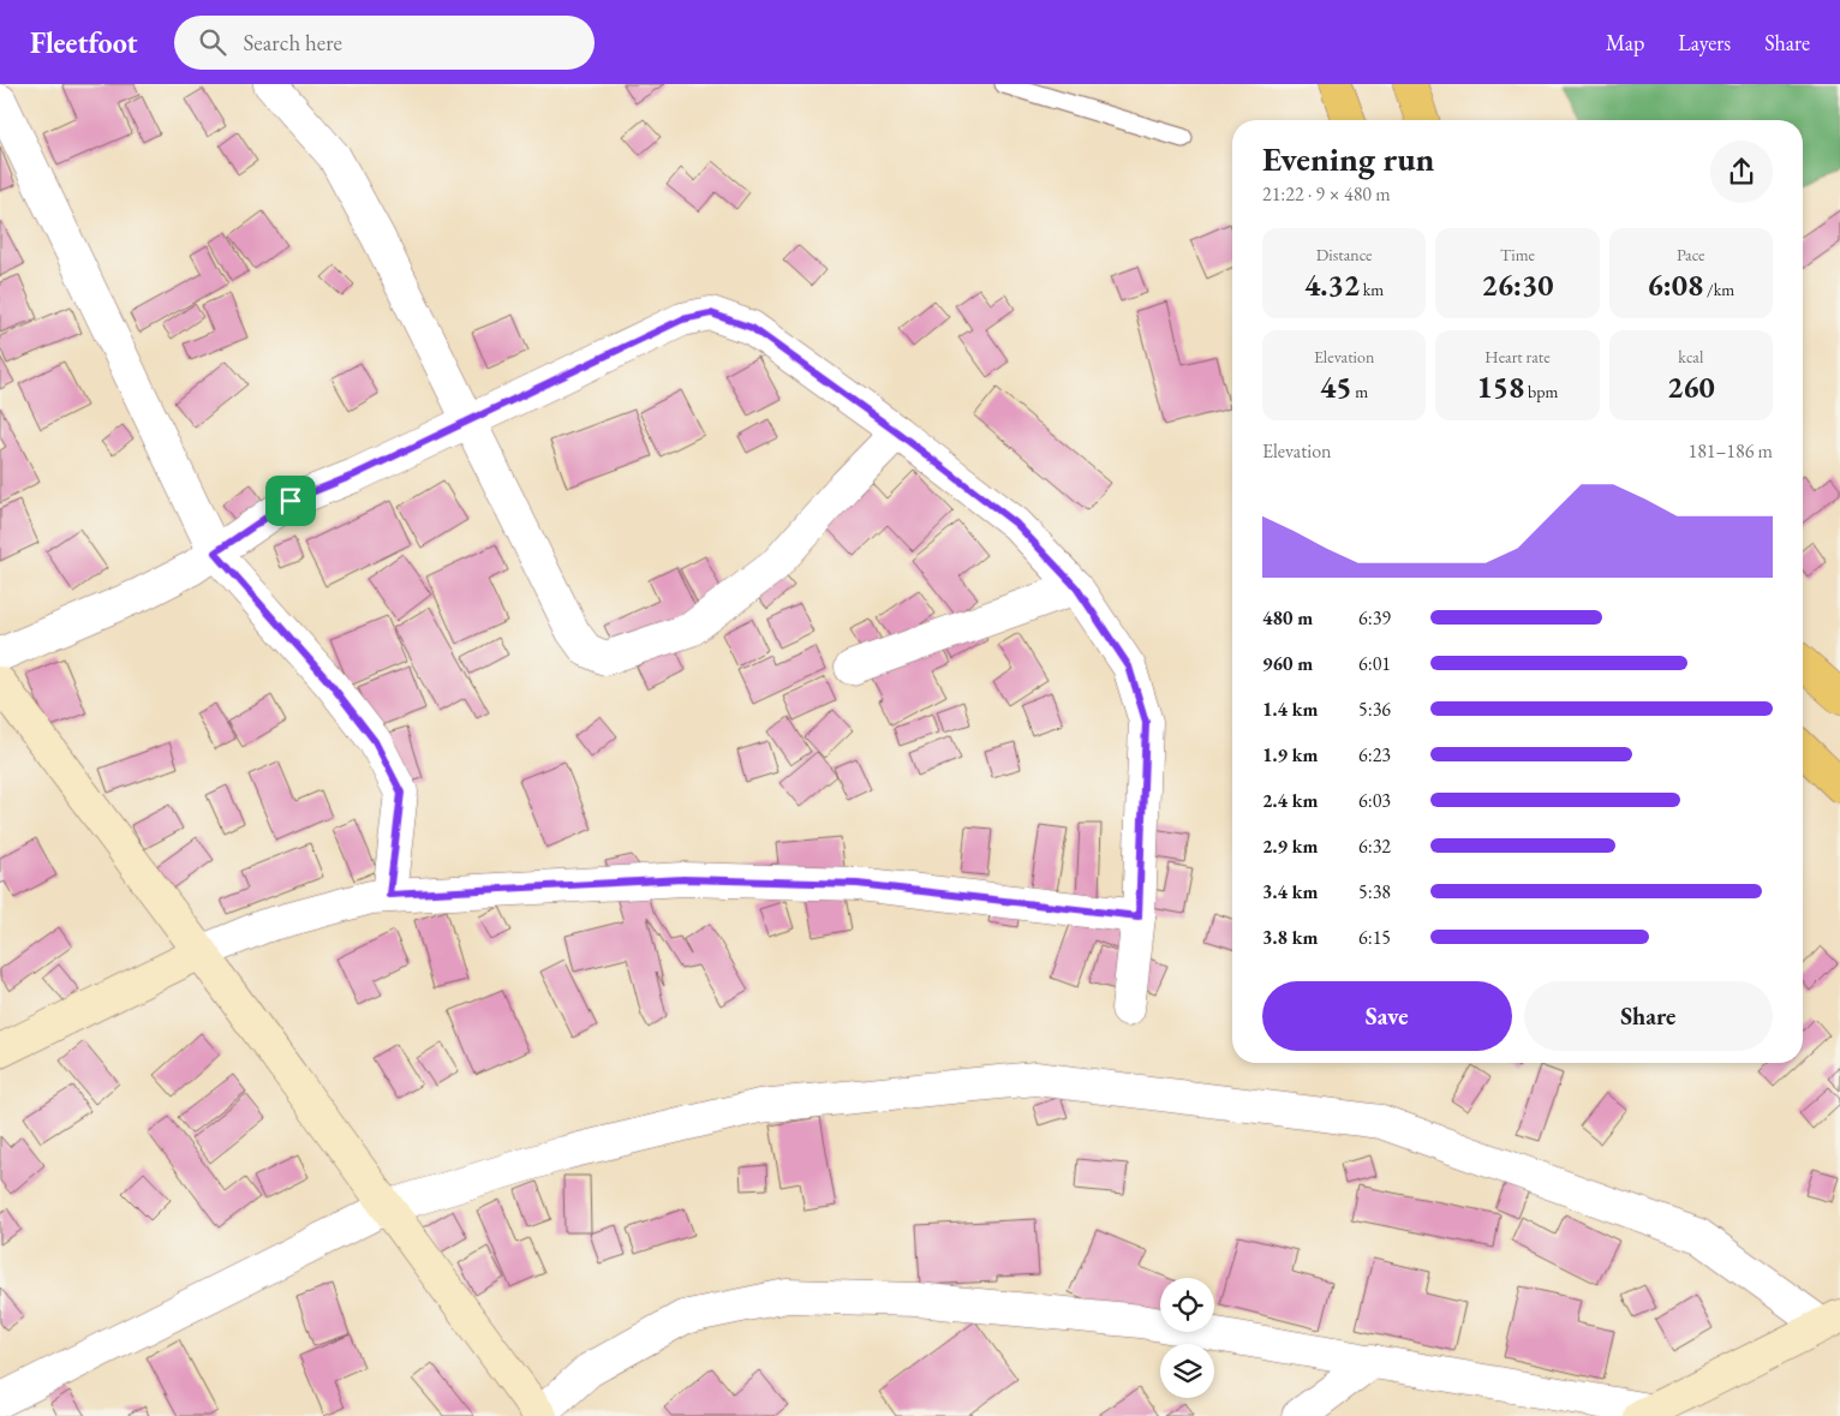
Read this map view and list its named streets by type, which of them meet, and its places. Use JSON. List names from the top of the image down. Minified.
{"page":{"header":"Fleetfoot","search":"Search here","nav":["Map","Layers","Share"],"heading":["Evening run","21:22 · 9 × 480 m"],"stats":[["Distance","4.32 km"],["Time","26:30"],["Pace","6:08 /km"],["Elevation","45 m"],["Heart rate","158 bpm"],["kcal","260"]],"chart":["Elevation","181–186 m"],"list":[{"name":"480 m","note":"6:39"},{"name":"960 m","note":"6:01"},{"name":"1.4 km","note":"5:36"},{"name":"1.9 km","note":"6:23"},{"name":"2.4 km","note":"6:03"},{"name":"2.9 km","note":"6:32"},{"name":"3.4 km","note":"5:38"},{"name":"3.8 km","note":"6:15"}],"buttons":["Save","Share"]}}
